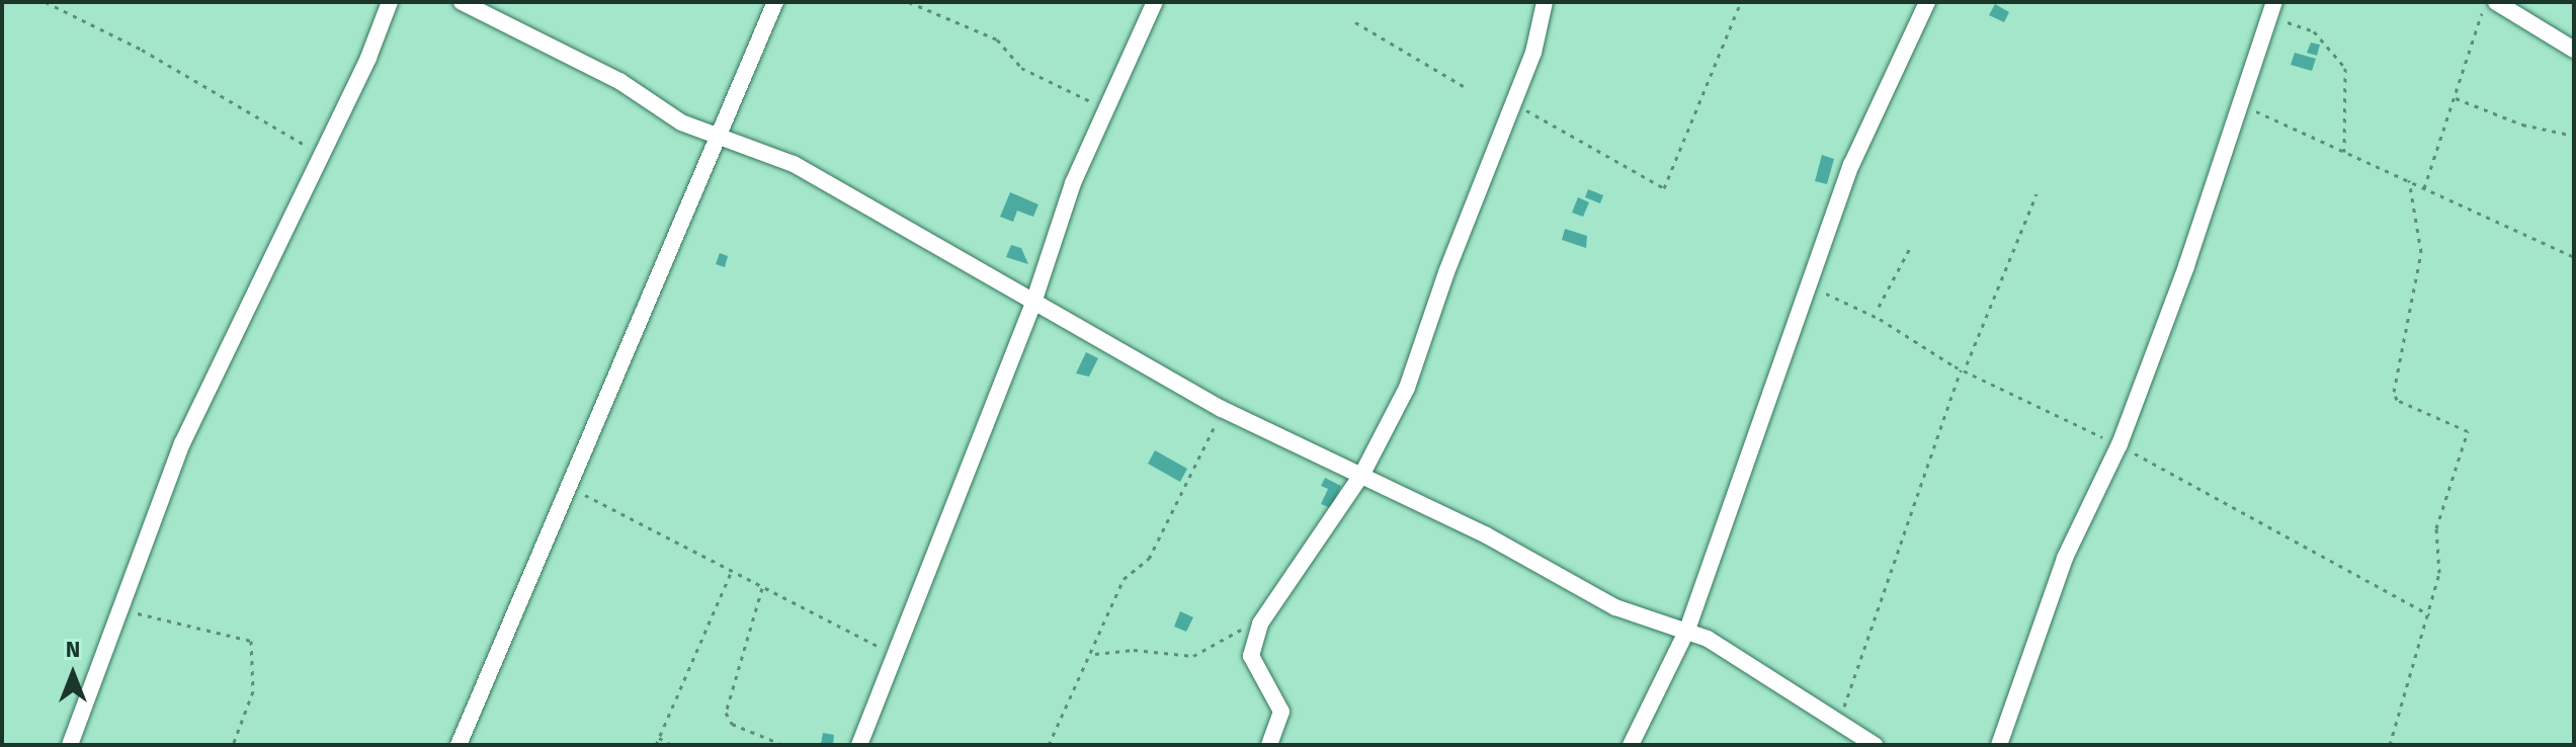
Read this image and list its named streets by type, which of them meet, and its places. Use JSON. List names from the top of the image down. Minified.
{"north":"top"}
